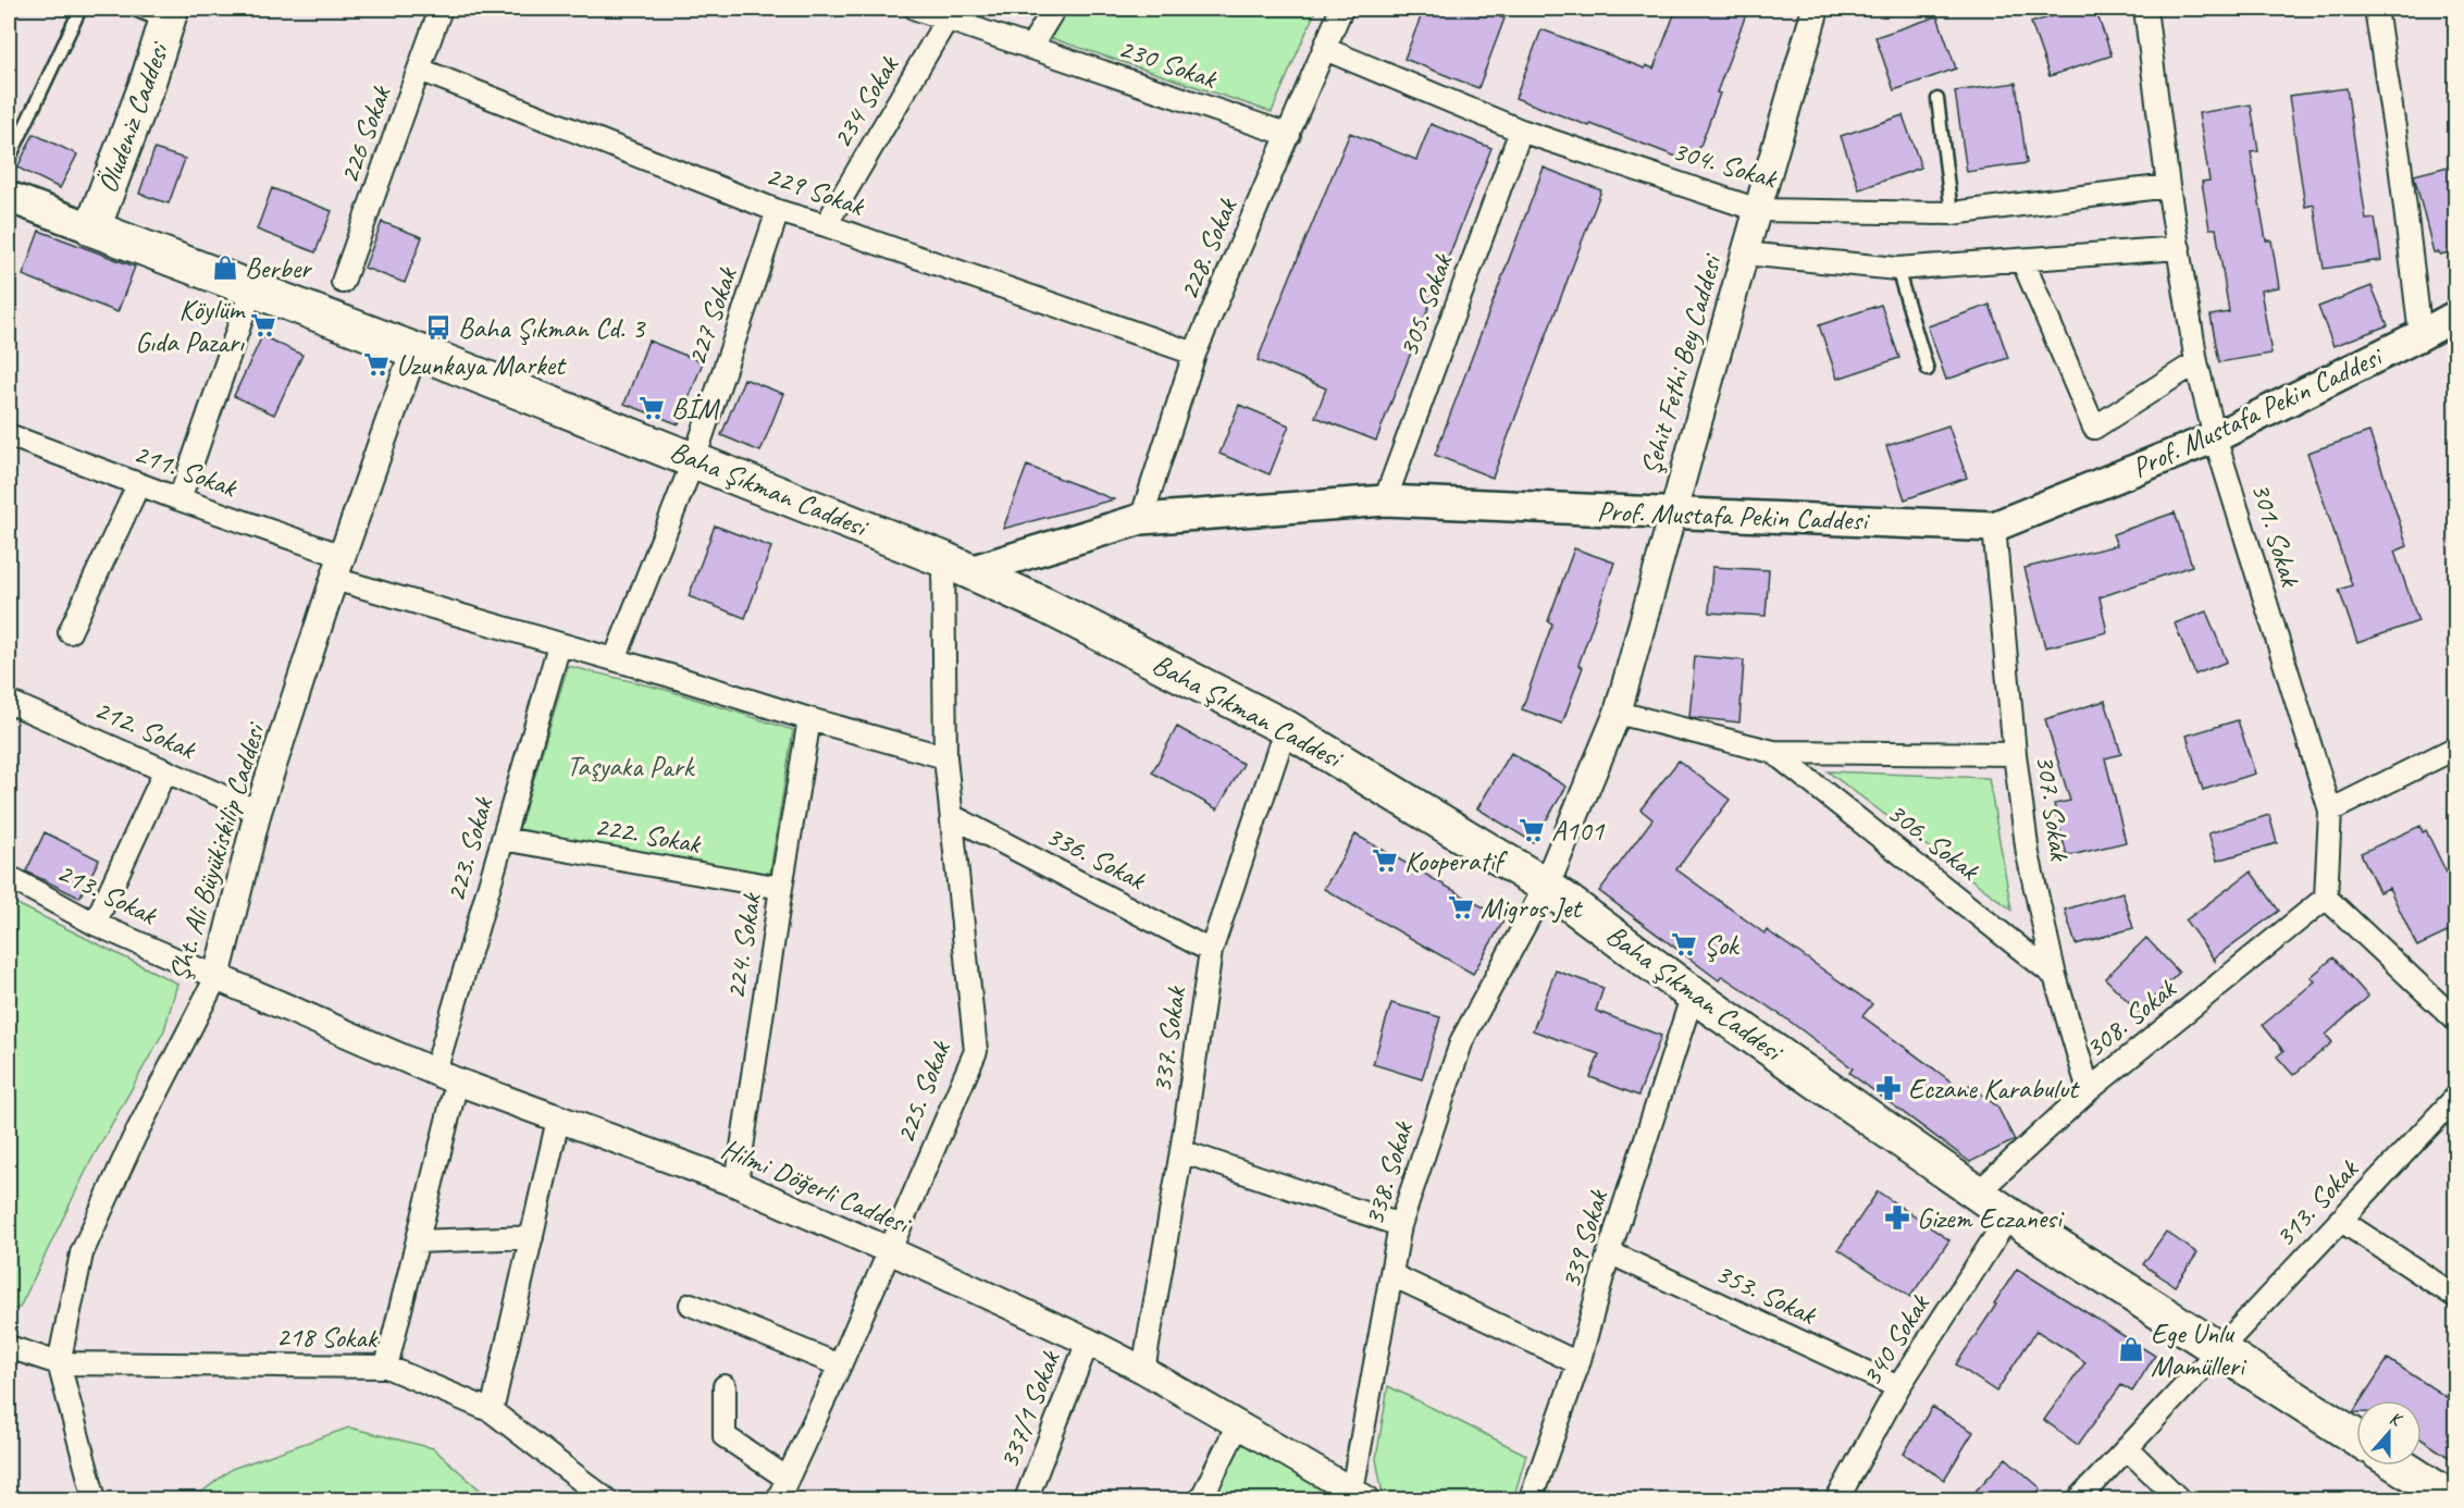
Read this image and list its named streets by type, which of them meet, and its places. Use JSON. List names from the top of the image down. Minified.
{"streets":{"main road":["Öludeniz Caddesi","Prof. Mustafa Pekin Caddesi","Baha Şıkman Caddesi"],"street":["230 Sokak","234 Sokak","226 Sokak","304. Sokak","229 Sokak","228. Sokak","305. Sokak","227 Sokak","Şehit Fethi Bey Caddesi","211. Sokak","301. Sokak","212. Sokak","307. Sokak","222. Sokak","306. Sokak","223. Sokak","Şht. Ali Büyükiskilip Caddesi","336. Sokak","213. Sokak","224. Sokak","308. Sokak","337. Sokak","225. Sokak","338. Sokak","Hilmi Döğerli Caddesi","313. Sokak","339 Sokak","353. Sokak","218 Sokak","340 Sokak","337/1 Sokak"]},"crossings":[["230 Sokak","234 Sokak"],["230 Sokak","228. Sokak"],["234 Sokak","229 Sokak"],["Öludeniz Caddesi","Baha Şıkman Caddesi"],["226 Sokak","229 Sokak"],["304. Sokak","228. Sokak"],["304. Sokak","305. Sokak"],["304. Sokak","Şehit Fethi Bey Caddesi"],["304. Sokak","301. Sokak"],["229 Sokak","228. Sokak"],["229 Sokak","227 Sokak"],["228. Sokak","Prof. Mustafa Pekin Caddesi"],["305. Sokak","Prof. Mustafa Pekin Caddesi"],["227 Sokak","211. Sokak"],["227 Sokak","Baha Şıkman Caddesi"],["Şehit Fethi Bey Caddesi","Prof. Mustafa Pekin Caddesi"],["Şehit Fethi Bey Caddesi","Baha Şıkman Caddesi"],["Şehit Fethi Bey Caddesi","338. Sokak"],["Prof. Mustafa Pekin Caddesi","Baha Şıkman Caddesi"],["Prof. Mustafa Pekin Caddesi","301. Sokak"],["Prof. Mustafa Pekin Caddesi","307. Sokak"],["Prof. Mustafa Pekin Caddesi","225. Sokak"],["211. Sokak","223. Sokak"],["211. Sokak","Şht. Ali Büyükiskilip Caddesi"],["211. Sokak","224. Sokak"],["211. Sokak","225. Sokak"],["Baha Şıkman Caddesi","Şht. Ali Büyükiskilip Caddesi"],["Baha Şıkman Caddesi","308. Sokak"],["Baha Şıkman Caddesi","337. Sokak"],["Baha Şıkman Caddesi","225. Sokak"],["Baha Şıkman Caddesi","338. Sokak"],["Baha Şıkman Caddesi","313. Sokak"],["Baha Şıkman Caddesi","339 Sokak"],["Baha Şıkman Caddesi","340 Sokak"],["301. Sokak","308. Sokak"],["212. Sokak","Şht. Ali Büyükiskilip Caddesi"],["307. Sokak","306. Sokak"],["307. Sokak","308. Sokak"],["222. Sokak","223. Sokak"],["222. Sokak","224. Sokak"],["223. Sokak","Hilmi Döğerli Caddesi"],["223. Sokak","218 Sokak"],["Şht. Ali Büyükiskilip Caddesi","213. Sokak"],["Şht. Ali Büyükiskilip Caddesi","Hilmi Döğerli Caddesi"],["Şht. Ali Büyükiskilip Caddesi","218 Sokak"],["336. Sokak","337. Sokak"],["336. Sokak","225. Sokak"],["213. Sokak","Hilmi Döğerli Caddesi"],["224. Sokak","Hilmi Döğerli Caddesi"],["337. Sokak","Hilmi Döğerli Caddesi"],["225. Sokak","Hilmi Döğerli Caddesi"],["338. Sokak","Hilmi Döğerli Caddesi"],["Hilmi Döğerli Caddesi","337/1 Sokak"],["339 Sokak","353. Sokak"],["353. Sokak","340 Sokak"]],"parks":["Taşyaka Park"],"places":{"shop":["Berber","Ege Unlu Mamülleri"],"supermarket":["Köylüm Gıda Pazarı","Uzunkaya Market","BİM","A101","Kooperatif","Migros Jet","Şok"],"bus stop":["Baha Şıkman Cd. 3"],"pharmacy":["Eczane Karabulut","Gizem Eczanesi"]},"north":"top"}
